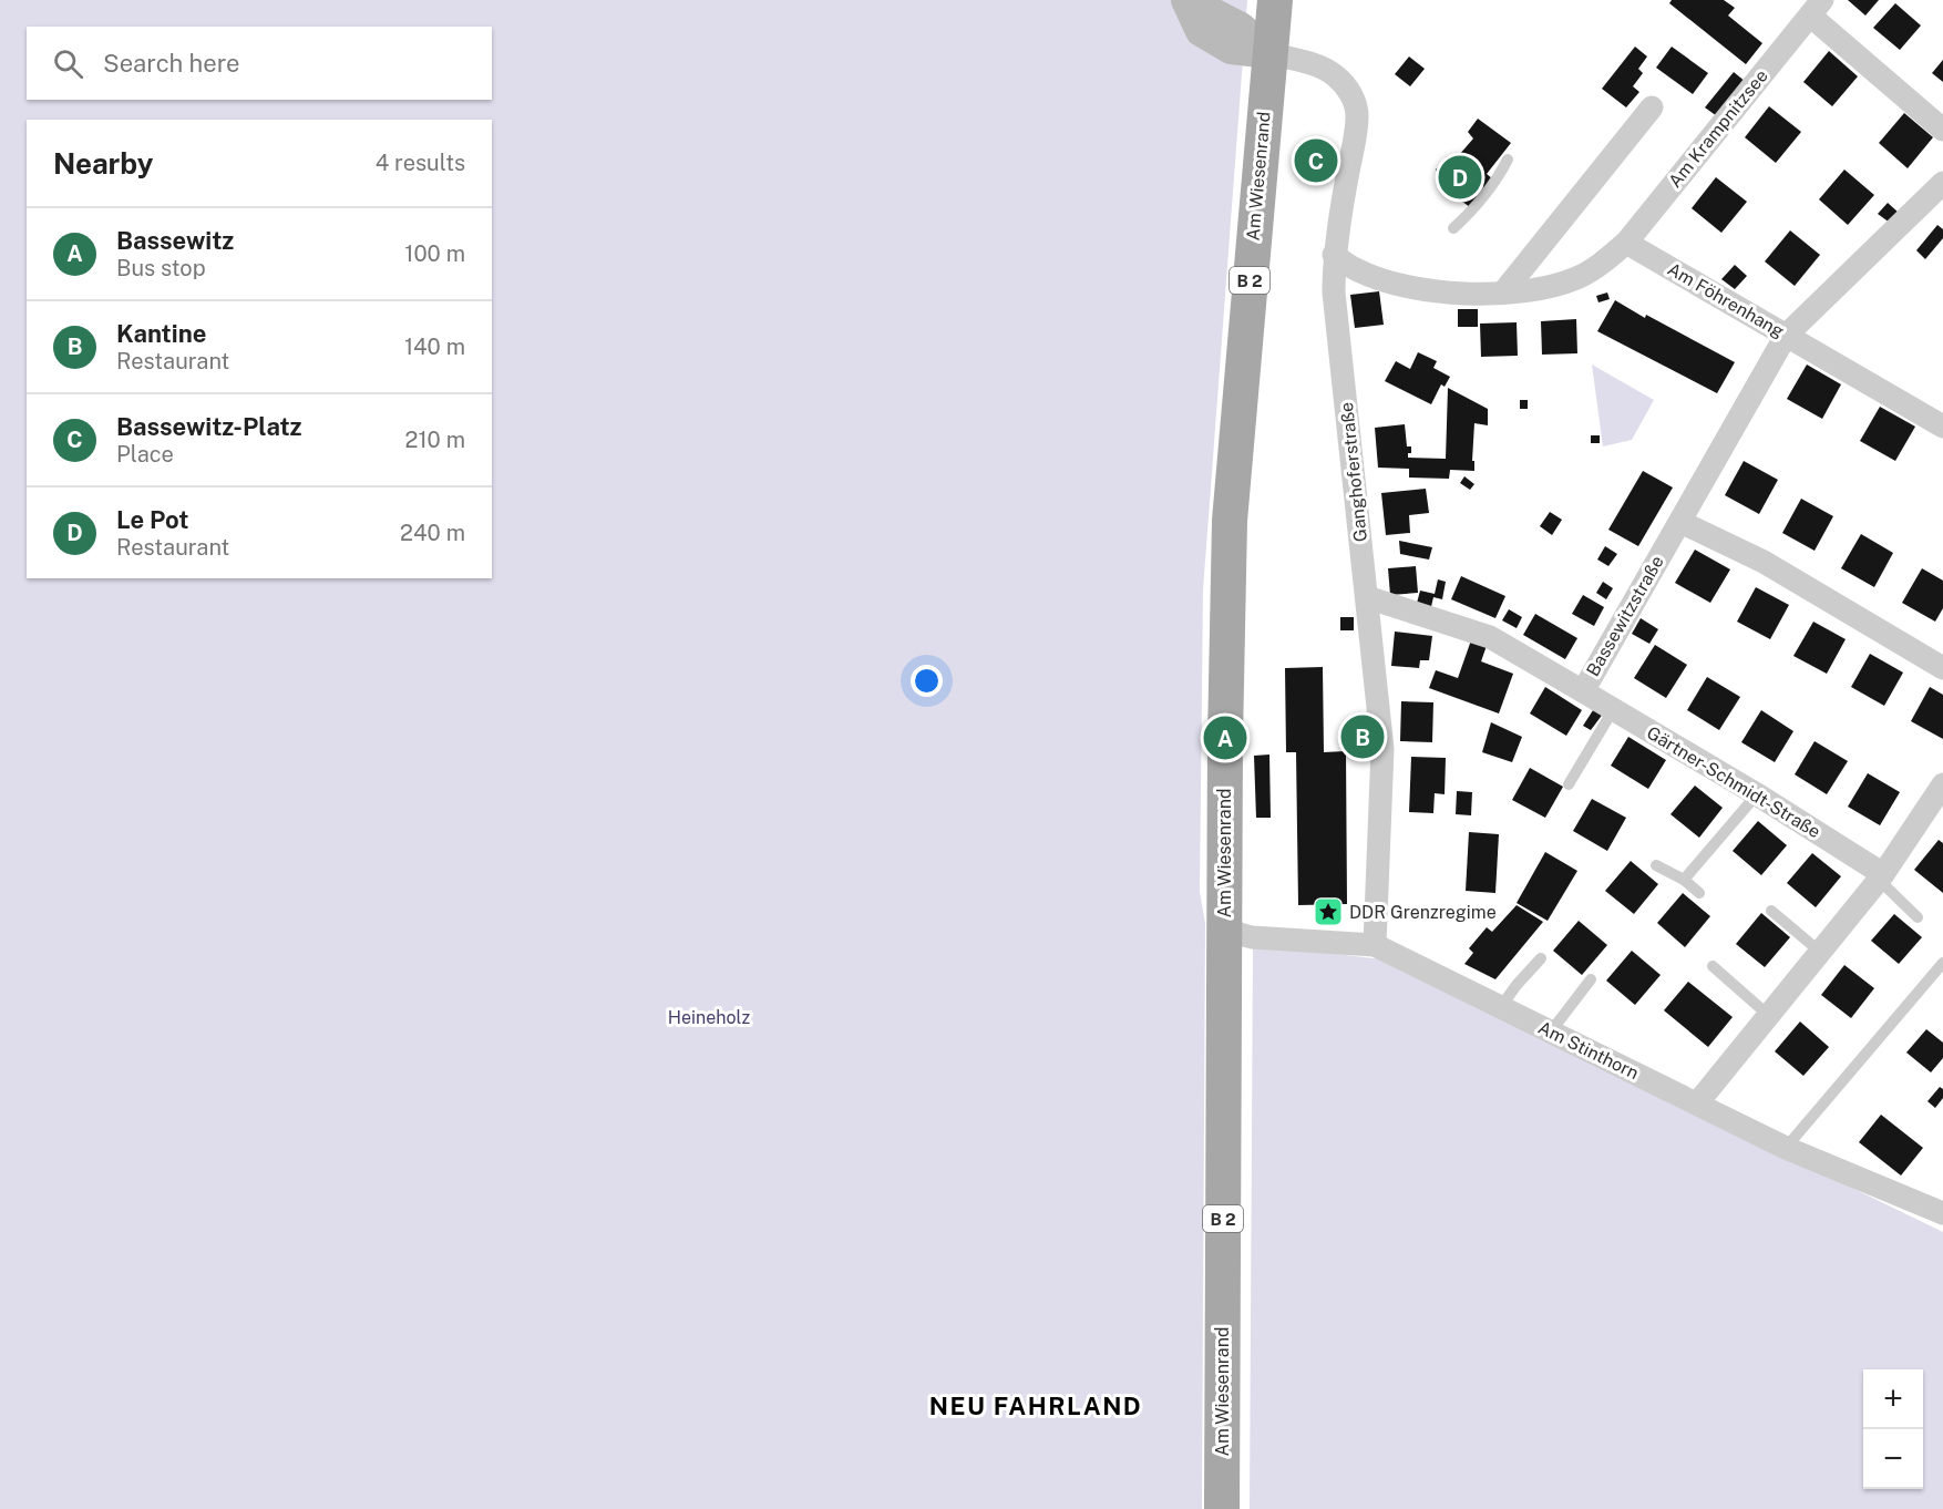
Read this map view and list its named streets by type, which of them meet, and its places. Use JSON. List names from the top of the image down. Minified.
{"streets":{"main road":["Am Wiesenrand","B 2"],"street":["Am Krampnitzsee","Am Föhrenhang","Ganghoferstraße","Bassewitzstraße","Gärtner-Schmidt-Straße","Am Stinthorn"]},"crossings":[["Am Krampnitzsee","Am Föhrenhang"],["Am Wiesenrand","Ganghoferstraße"],["Am Wiesenrand","Am Stinthorn"],["Am Föhrenhang","Bassewitzstraße"],["Ganghoferstraße","Bassewitzstraße"],["Ganghoferstraße","Am Stinthorn"],["Bassewitzstraße","Gärtner-Schmidt-Straße"]],"districts":["NEU FAHRLAND"],"parks":["Heineholz"],"places":{"place":["DDR Grenzregime"]},"page":{"search":"Search here","heading":["Nearby","4 results"],"pins":["C","D","B","A"],"list":[{"mark":"A","name":"Bassewitz","note":"Bus stop","value":"100 m"},{"mark":"B","name":"Kantine","note":"Restaurant","value":"140 m"},{"mark":"C","name":"Bassewitz-Platz","note":"Place","value":"210 m"},{"mark":"D","name":"Le Pot","note":"Restaurant","value":"240 m"}],"map_buttons":["+","−"]}}
